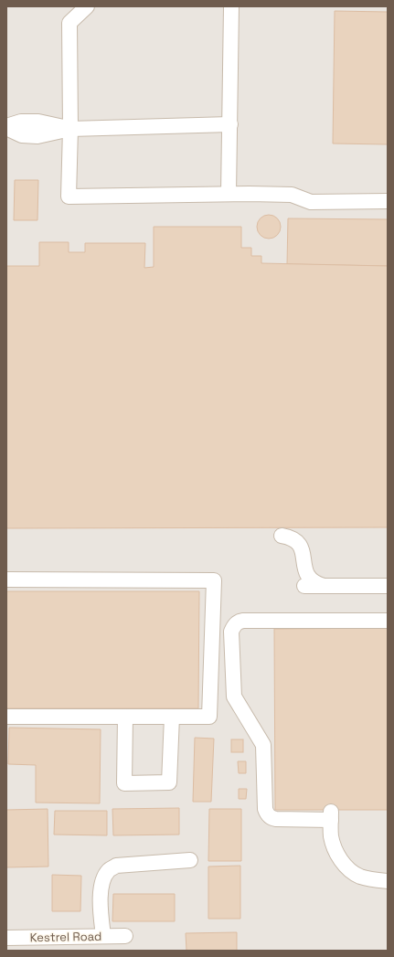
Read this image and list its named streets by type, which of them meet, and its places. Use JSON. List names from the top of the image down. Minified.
{"streets":{"street":["Kestrel Road"]}}
